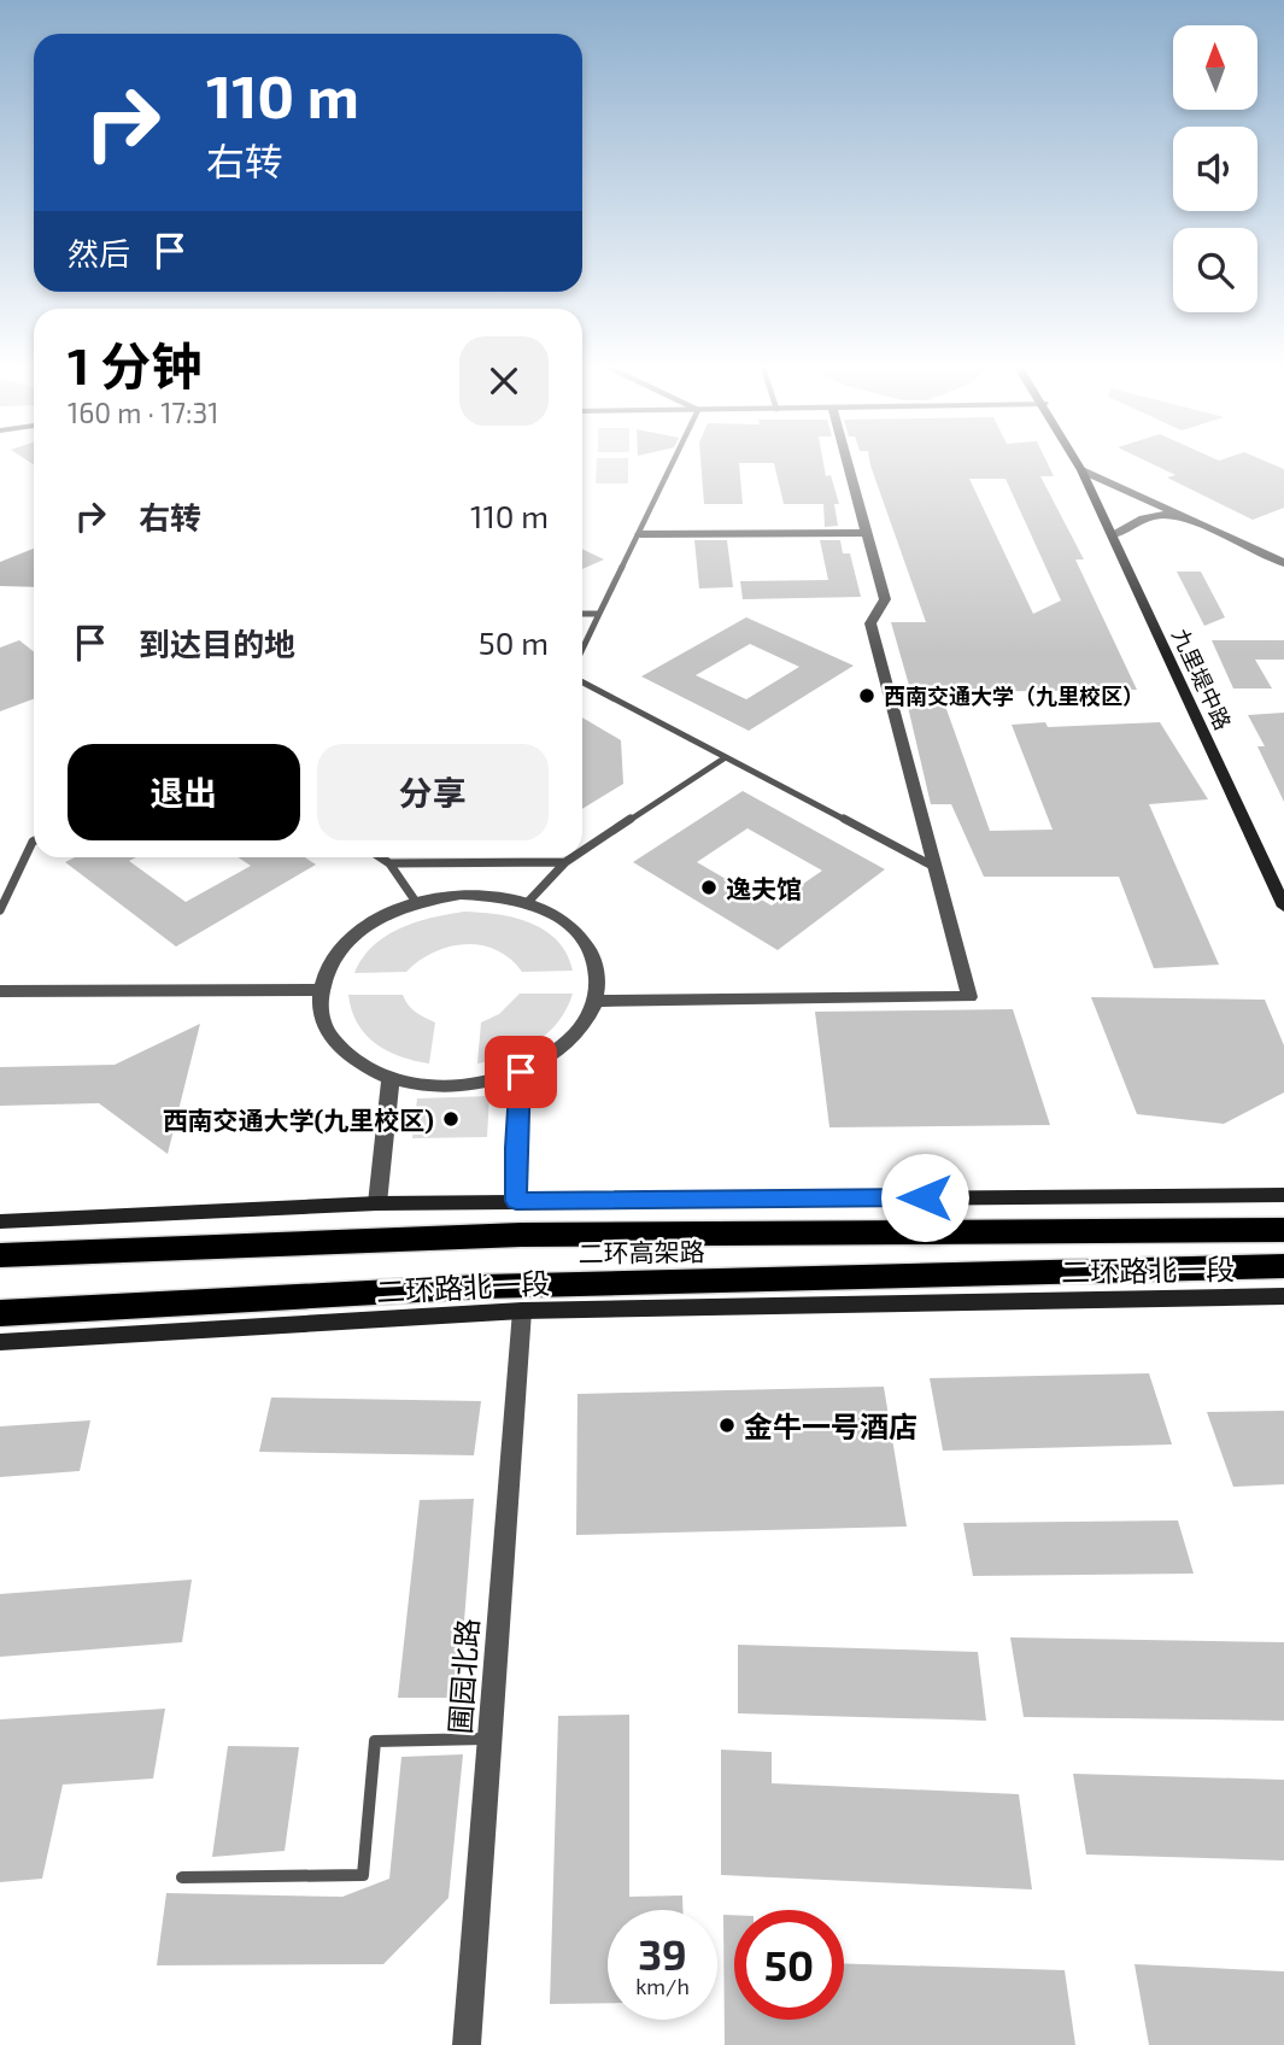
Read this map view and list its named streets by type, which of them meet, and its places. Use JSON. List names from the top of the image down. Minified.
{"streets":{"highway":["二环高架路"],"main road":["九里堤中路","二环路北一段"],"street":["圃园北路"]},"crossings":[["二环路北一段","圃园北路"]],"places":["西南交通大学（九里校区）","逸夫馆","西南交通大学(九里校区)","金牛一号酒店"],"north":"top","page":{"turn":["110 m","右转"],"then":"然后","heading":["1 分钟","160 m · 17:31"],"list":[{"name":"右转","value":"110 m"},{"name":"到达目的地","value":"50 m"}],"buttons":["退出","分享"],"speed":"39 km/h","limit":"50"}}
